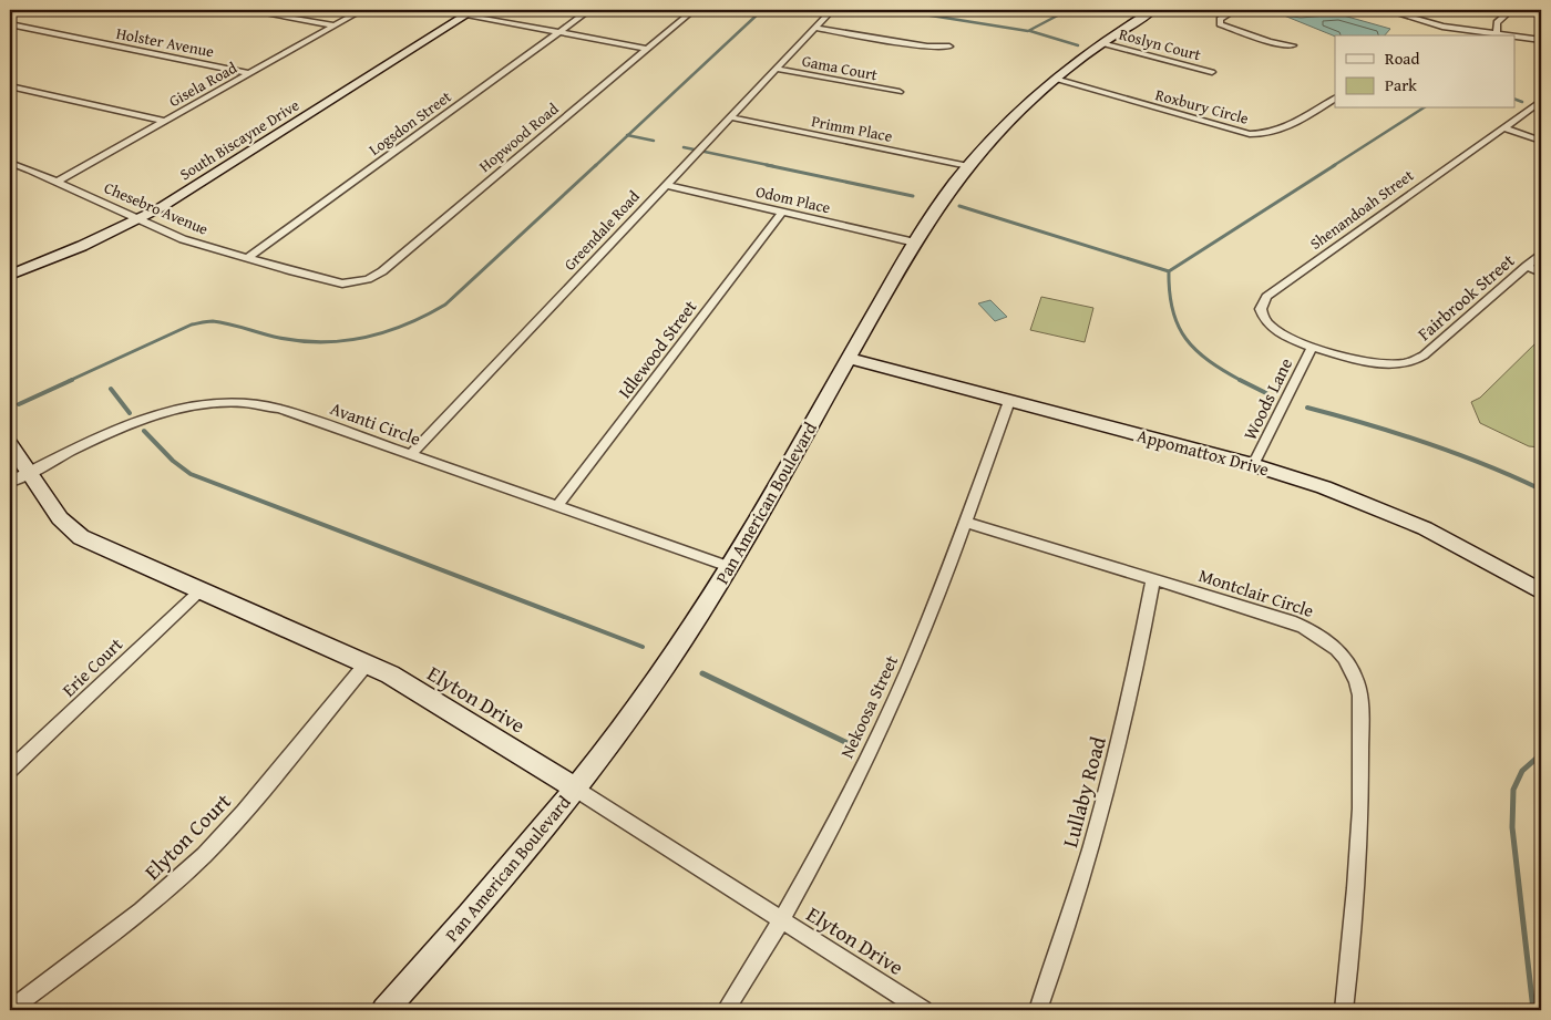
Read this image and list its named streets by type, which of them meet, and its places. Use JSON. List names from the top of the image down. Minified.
{"streets":{"street":["Holster Avenue","Roslyn Court","Gama Court","Gisela Road","Roxbury Circle","Logsdon Street","Primm Place","Hopwood Road","South Biscayne Drive","Odom Place","Chesebro Avenue","Shenandoah Street","Greendale Road","Fairbrook Street","Idlewood Street","Woods Lane","Avanti Circle","Appomattox Drive","Pan American Boulevard","Montclair Circle","Erie Court","Elyton Drive","Nekoosa Street","Lullaby Road","Elyton Court"]},"crossings":[["Holster Avenue","Gisela Road"],["Roslyn Court","Pan American Boulevard"],["Gama Court","Greendale Road"],["Gisela Road","Chesebro Avenue"],["Roxbury Circle","Pan American Boulevard"],["Logsdon Street","Chesebro Avenue"],["Primm Place","Greendale Road"],["Primm Place","Pan American Boulevard"],["Hopwood Road","Chesebro Avenue"],["South Biscayne Drive","Chesebro Avenue"],["Odom Place","Greendale Road"],["Odom Place","Idlewood Street"],["Odom Place","Pan American Boulevard"],["Shenandoah Street","Fairbrook Street"],["Shenandoah Street","Woods Lane"],["Greendale Road","Avanti Circle"],["Fairbrook Street","Woods Lane"],["Idlewood Street","Avanti Circle"],["Woods Lane","Appomattox Drive"],["Avanti Circle","Pan American Boulevard"],["Avanti Circle","Elyton Drive"],["Appomattox Drive","Pan American Boulevard"],["Appomattox Drive","Nekoosa Street"],["Pan American Boulevard","Elyton Drive"],["Montclair Circle","Nekoosa Street"],["Montclair Circle","Lullaby Road"],["Erie Court","Elyton Drive"],["Elyton Drive","Nekoosa Street"],["Elyton Drive","Elyton Court"]],"legend":["Road","Park"]}
